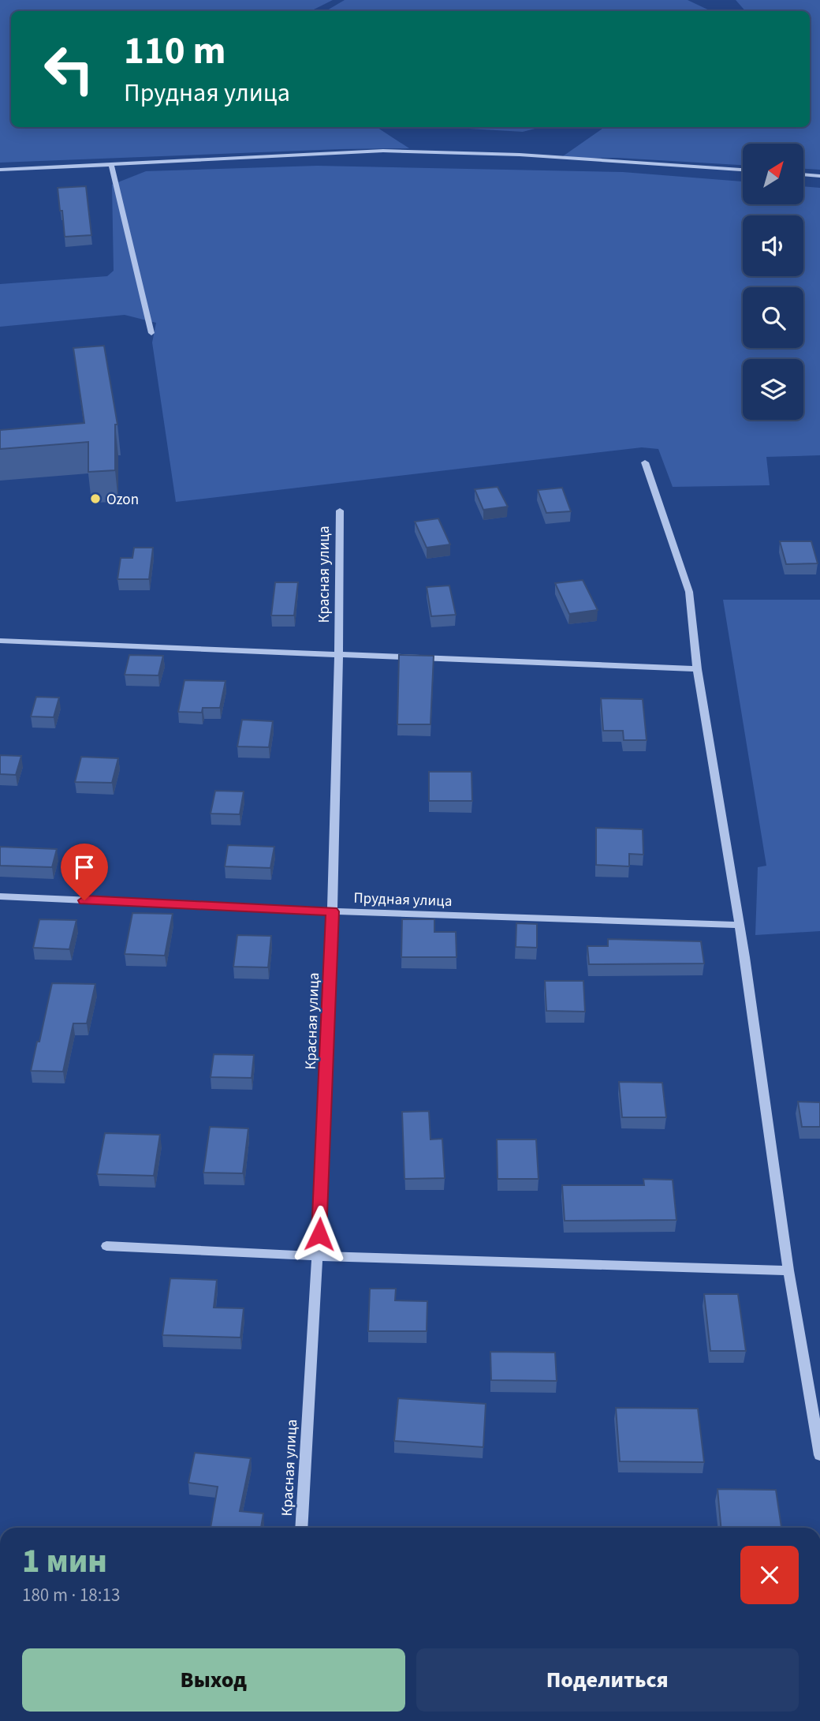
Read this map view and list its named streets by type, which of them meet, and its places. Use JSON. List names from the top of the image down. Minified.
{"streets":{"street":["Красная улица","Прудная улица"]},"crossings":[["Красная улица","Прудная улица"]],"places":["Ozon"],"north":"top right","page":{"turn":["110 m","Прудная улица"],"heading":["1 мин","180 m · 18:13"],"buttons":["Выход","Поделиться"]}}
